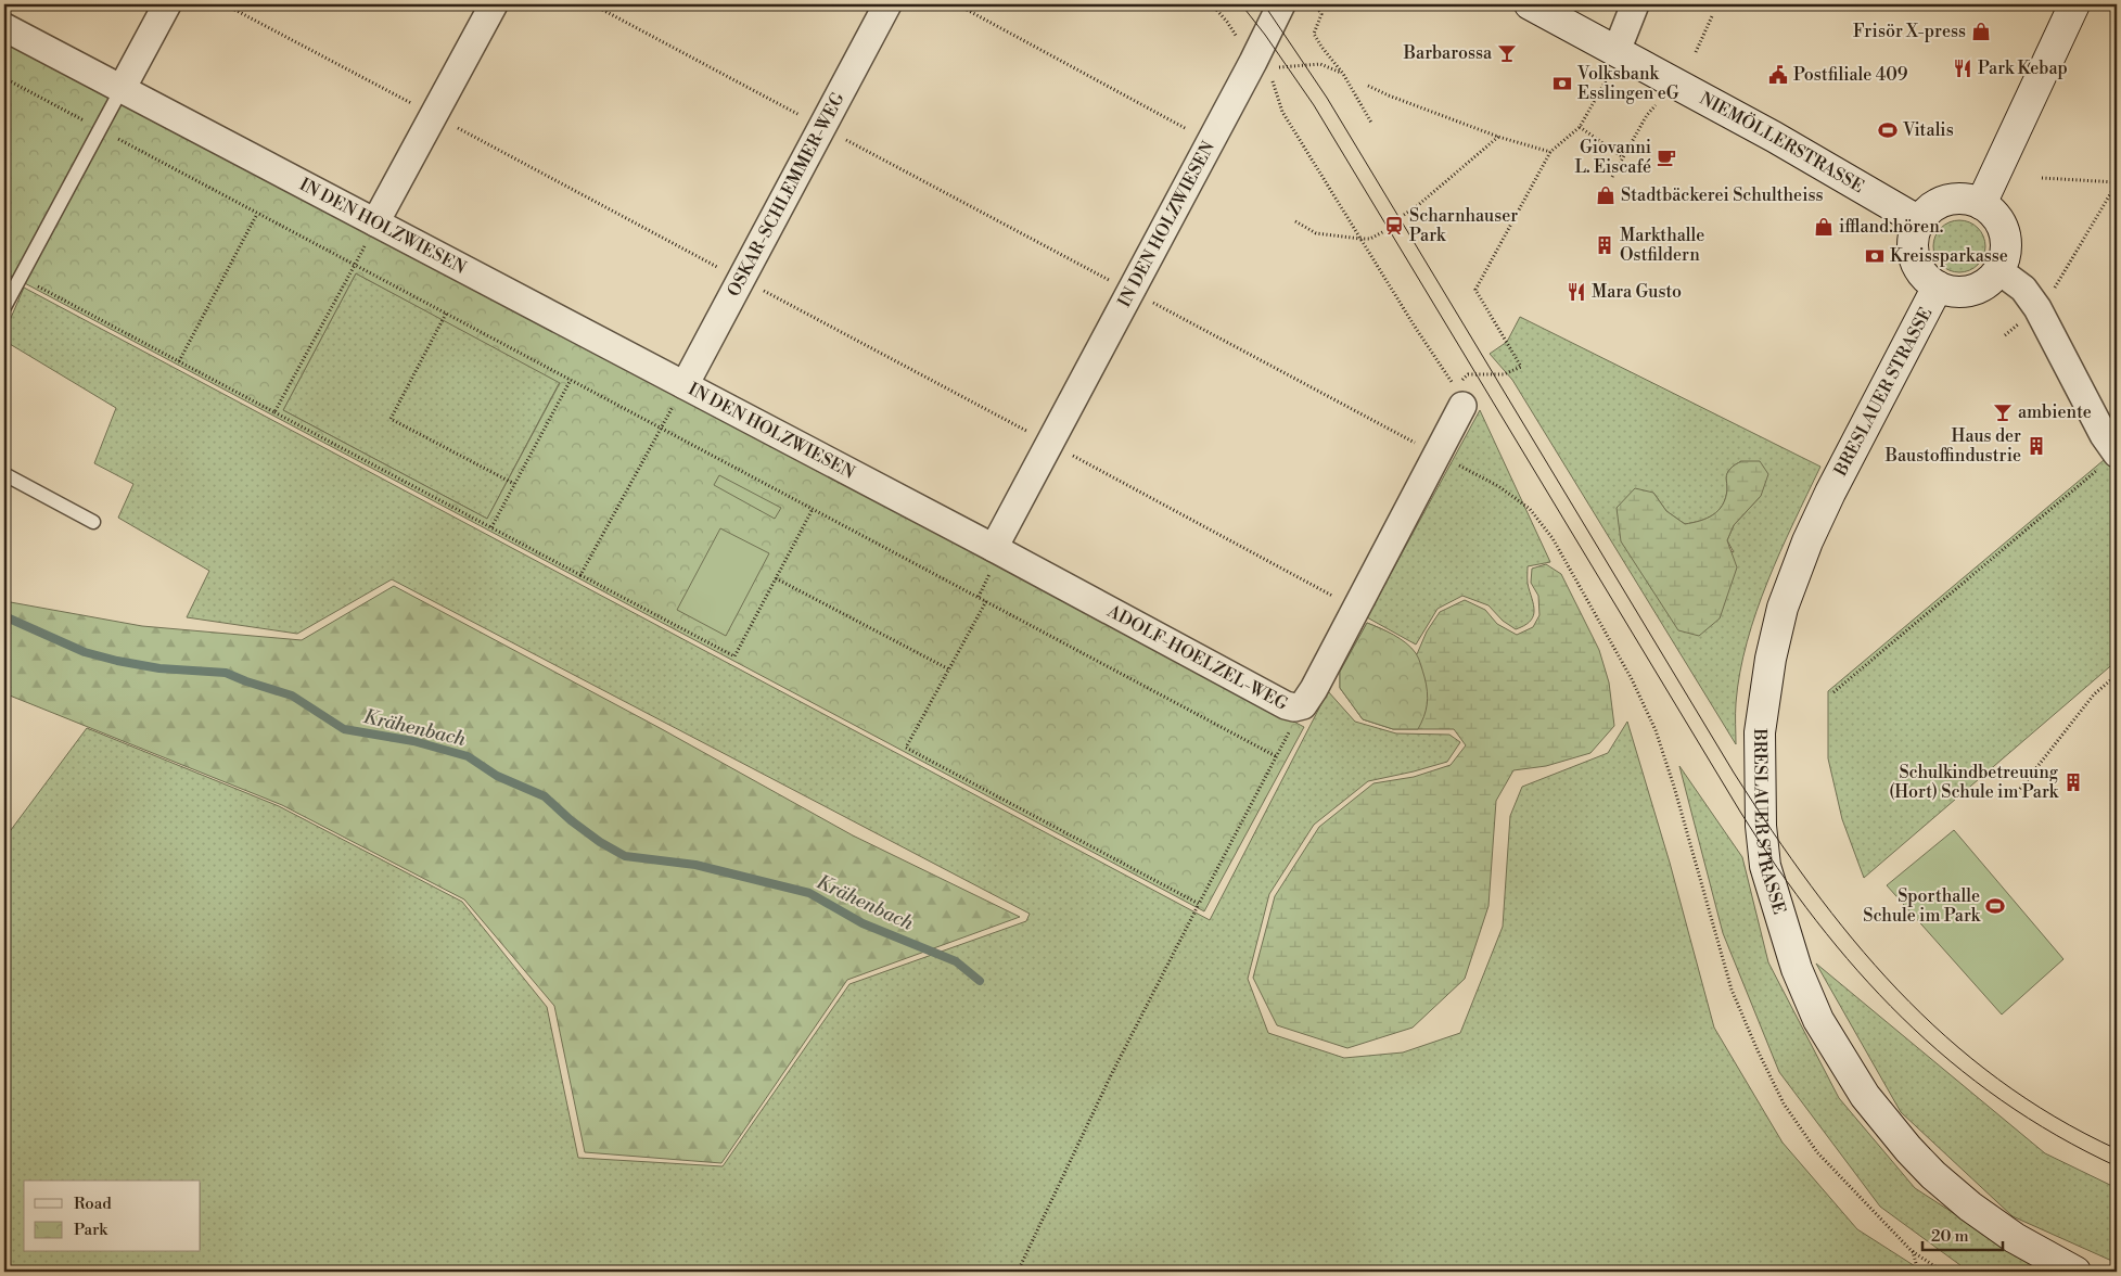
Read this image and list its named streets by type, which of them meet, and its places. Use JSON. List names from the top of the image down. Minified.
{"streets":{"main road":["NIEMÖLLERSTRASSE","BRESLAUER STRASSE"],"street":["OSKAR-SCHLEMMER-WEG","IN DEN HOLZWIESEN","ADOLF-HOELZEL-WEG"]},"crossings":[["NIEMÖLLERSTRASSE","BRESLAUER STRASSE"],["OSKAR-SCHLEMMER-WEG","IN DEN HOLZWIESEN"],["IN DEN HOLZWIESEN","ADOLF-HOELZEL-WEG"]],"water":["Krähenbach"],"places":{"shop":["Frisör X-press","Stadtbäckerei Schultheiss","iffland.hören."],"bar":["Barbarossa","ambiente"],"restaurant":["Park Kebap","Mara Gusto"],"public building":["Postfiliale 409"],"bank":["Volksbank Esslingen eG","Kreissparkasse"],"sports":["Vitalis","Sporthalle Schule im Park"],"cafe":["Giovanni L. Eiscafé"],"station":["Scharnhauser Park"],"building":["Markthalle Ostfildern","Haus der Baustoffindustrie","Schulkindbetreuung (Hort) Schule im Park"]},"legend":["Road","Park"],"scale_bar":"20 m"}
